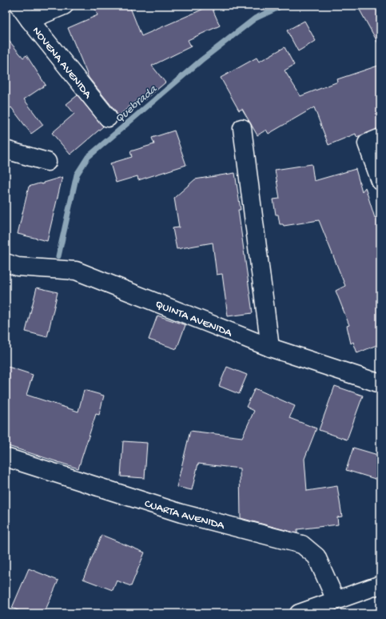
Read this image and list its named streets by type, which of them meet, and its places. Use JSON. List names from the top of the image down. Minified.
{"streets":{"street":["NOVENA AVENIDA","QUINTA AVENIDA","CUARTA AVENIDA"]},"water":["Quebrada"]}
